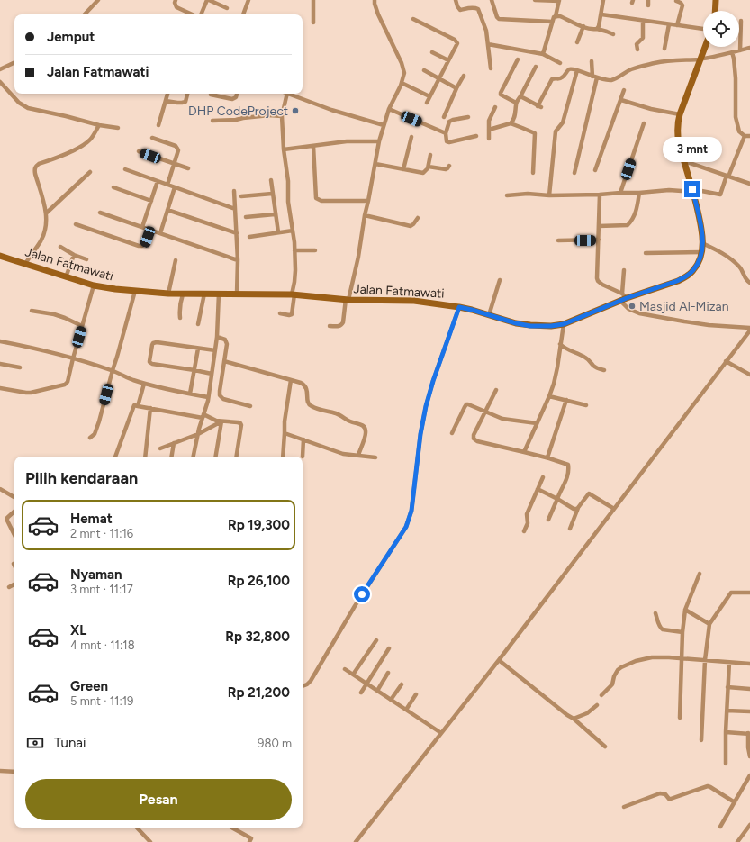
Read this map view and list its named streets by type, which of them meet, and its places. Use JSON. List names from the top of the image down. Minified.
{"streets":{"street":["Jalan Fatmawati"]},"places":["DHP CodeProject","Masjid Al-Mizan"],"page":{"banner":["Jemput","Jalan Fatmawati"],"bubble":"3 mnt","heading":"Pilih kendaraan","list":[{"name":"Hemat","note":"2 mnt · 11:16","value":"Rp 19,300"},{"name":"Nyaman","note":"3 mnt · 11:17","value":"Rp 26,100"},{"name":"XL","note":"4 mnt · 11:18","value":"Rp 32,800"},{"name":"Green","note":"5 mnt · 11:19","value":"Rp 21,200"}],"pay":["Tunai","980 m"],"buttons":"Pesan"}}
